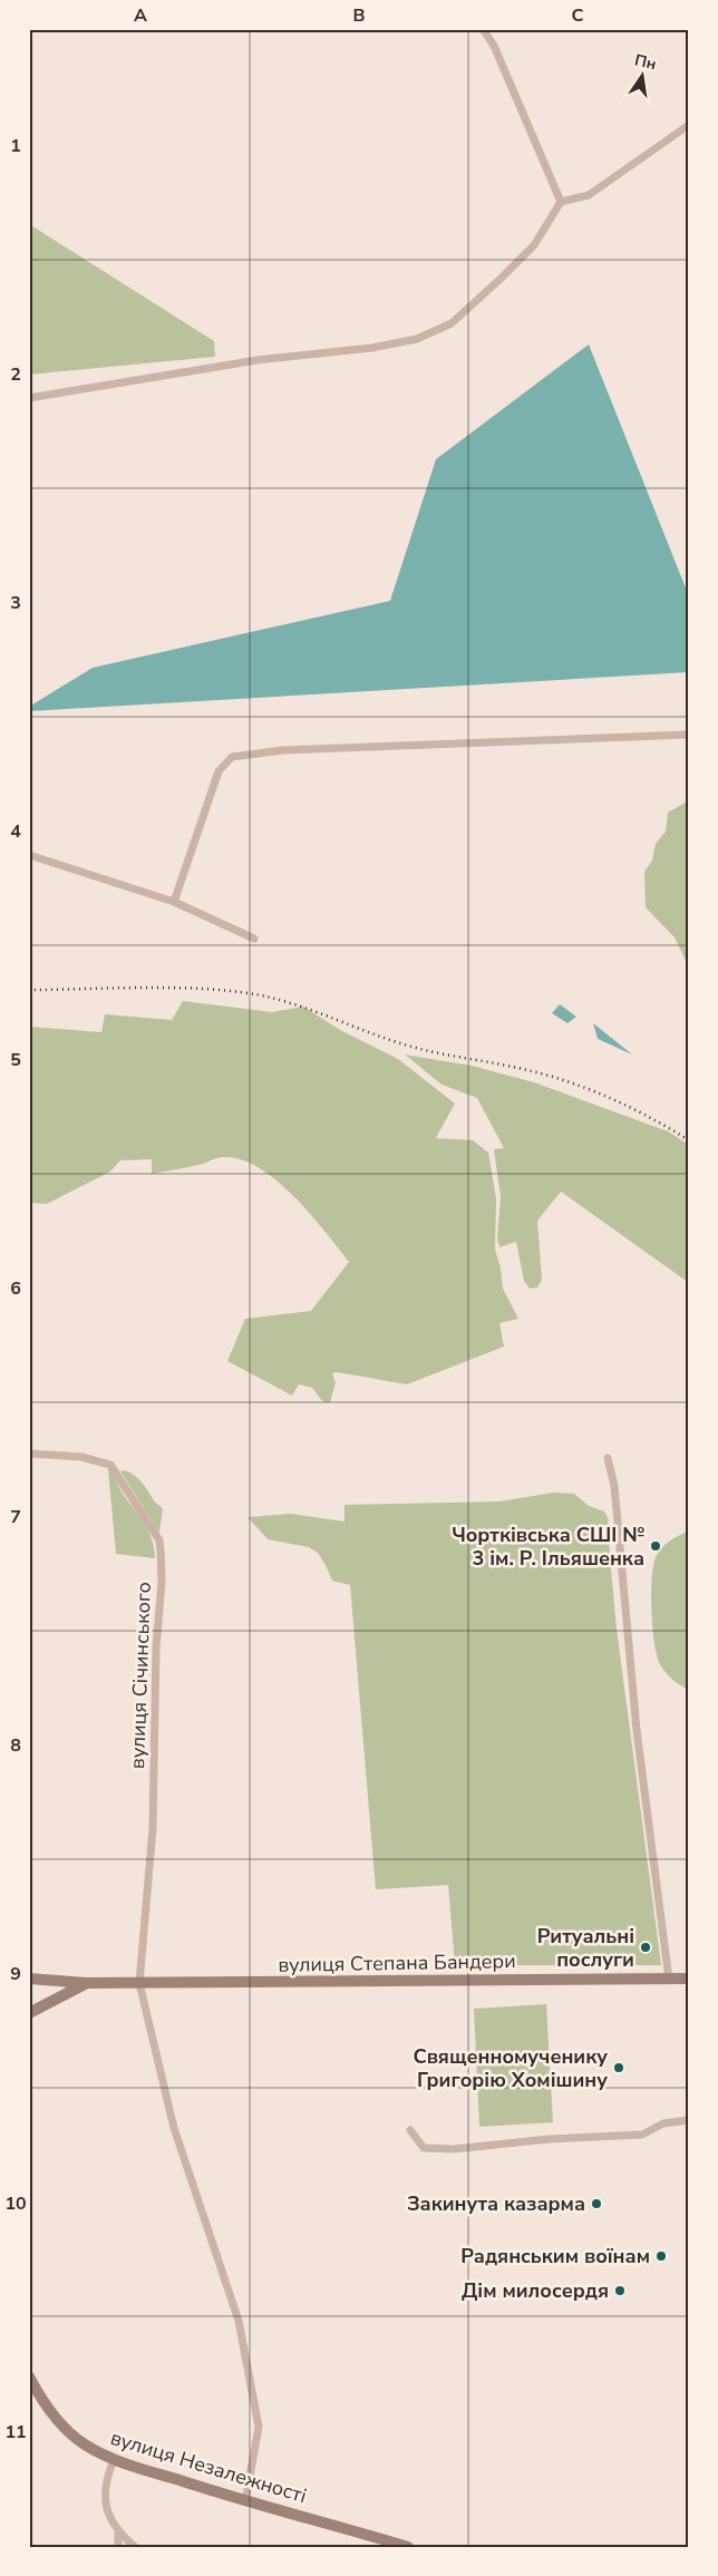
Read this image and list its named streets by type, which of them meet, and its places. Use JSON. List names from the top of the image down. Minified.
{"streets":{"street":["вулиця Січинського","вулиця Степана Бандери","вулиця Незалежності"]},"crossings":[["вулиця Січинського","вулиця Степана Бандери"]],"places":["Чортківська СШІ № 3 ім. Р. Ільяшенка","Ритуальні послуги","Священномученику Григорію Хомішину","Закинута казарма","Радянським воїнам","Дім милосердя"],"north":"top","grid":{"columns":["A","B","C"],"rows":["1","2","3","4","5","6","7","8","9","10","11"]}}
